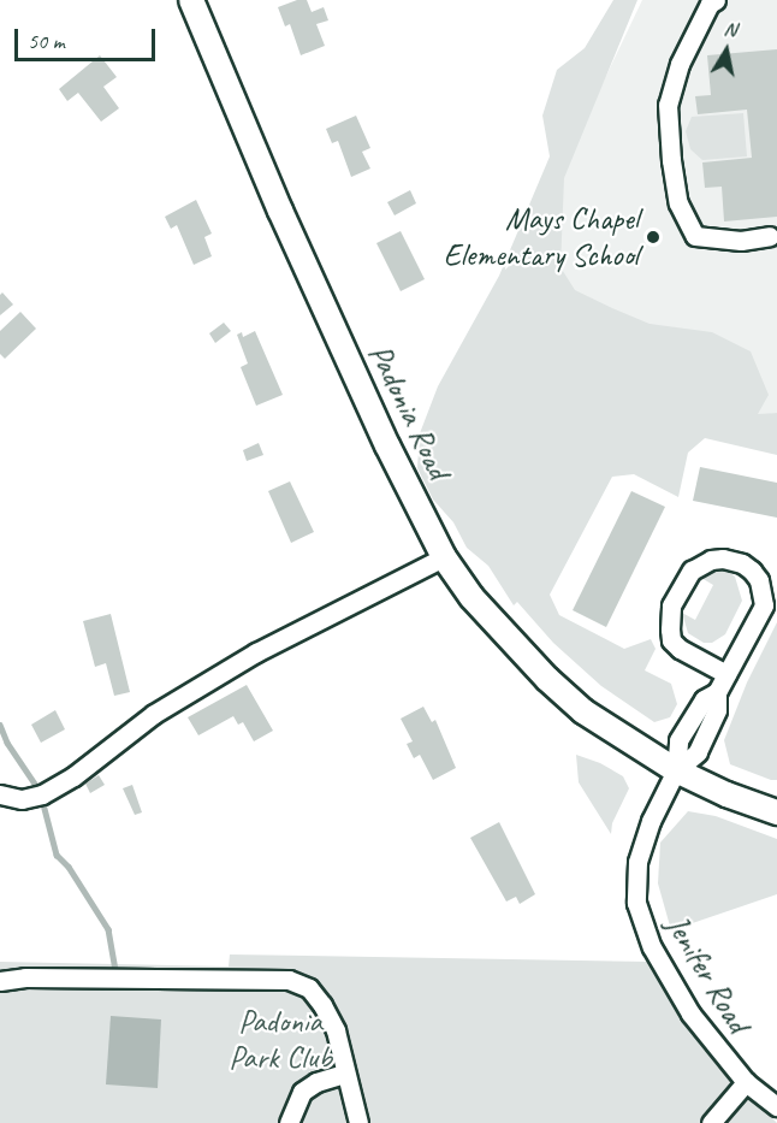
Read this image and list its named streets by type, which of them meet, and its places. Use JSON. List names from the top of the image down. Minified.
{"streets":{"main road":["Padonia Road"],"street":["Jenifer Road"]},"crossings":[["Padonia Road","Jenifer Road"]],"parks":["Padonia Park Club"],"places":["Mays Chapel Elementary School"],"scale_bar":"50 m","north":"top"}
